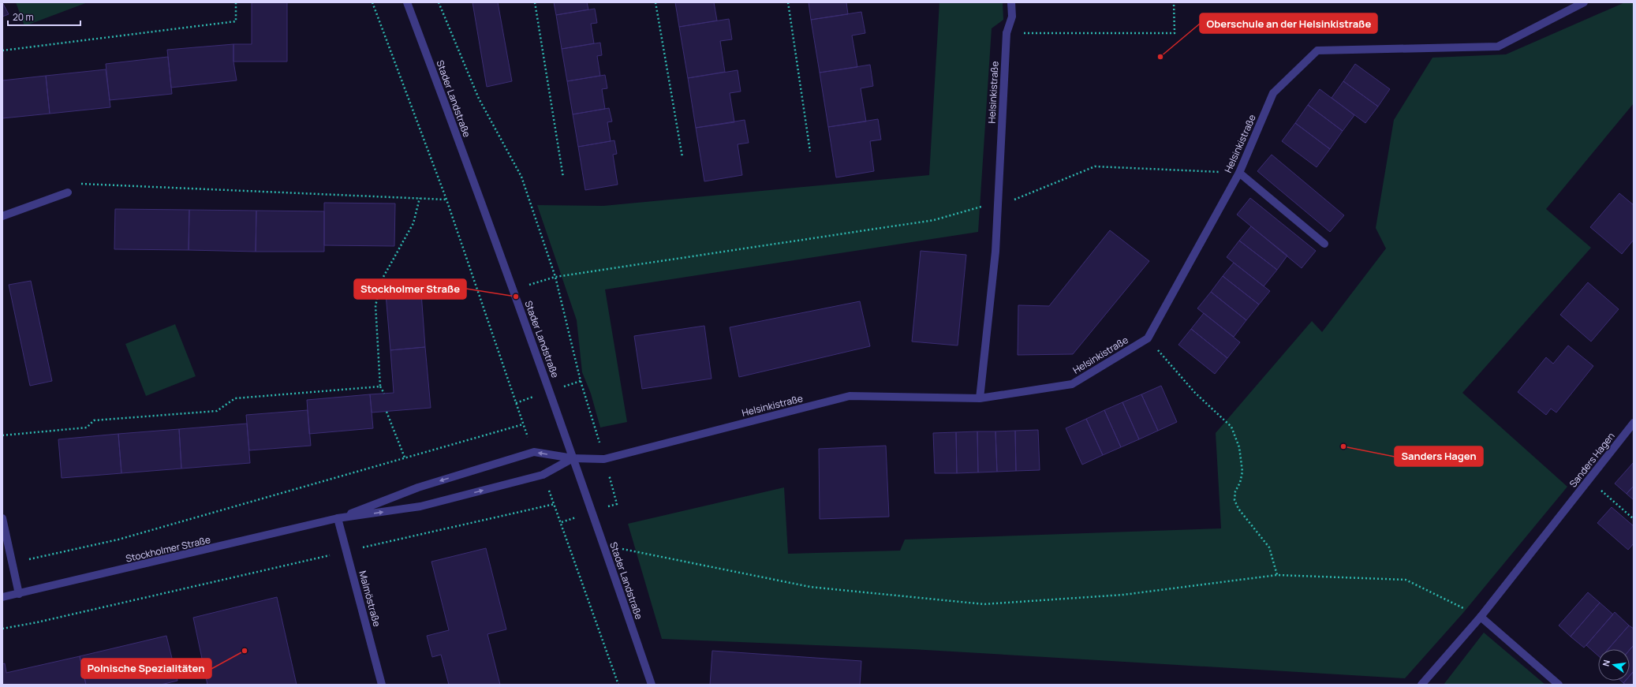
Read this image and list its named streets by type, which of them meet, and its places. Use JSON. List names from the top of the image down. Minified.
{"streets":{"street":["Helsinkistraße","Stader Landstraße","Sanders Hagen","Stockholmer Straße","Malmöstraße"]},"crossings":[["Helsinkistraße","Stader Landstraße"],["Helsinkistraße","Stockholmer Straße"],["Stader Landstraße","Stockholmer Straße"],["Stockholmer Straße","Malmöstraße"]],"places":["Oberschule an der Helsinkistraße","Stockholmer Straße","Sanders Hagen","Polnische Spezialitäten"],"scale_bar":"20 m","north":"left"}
